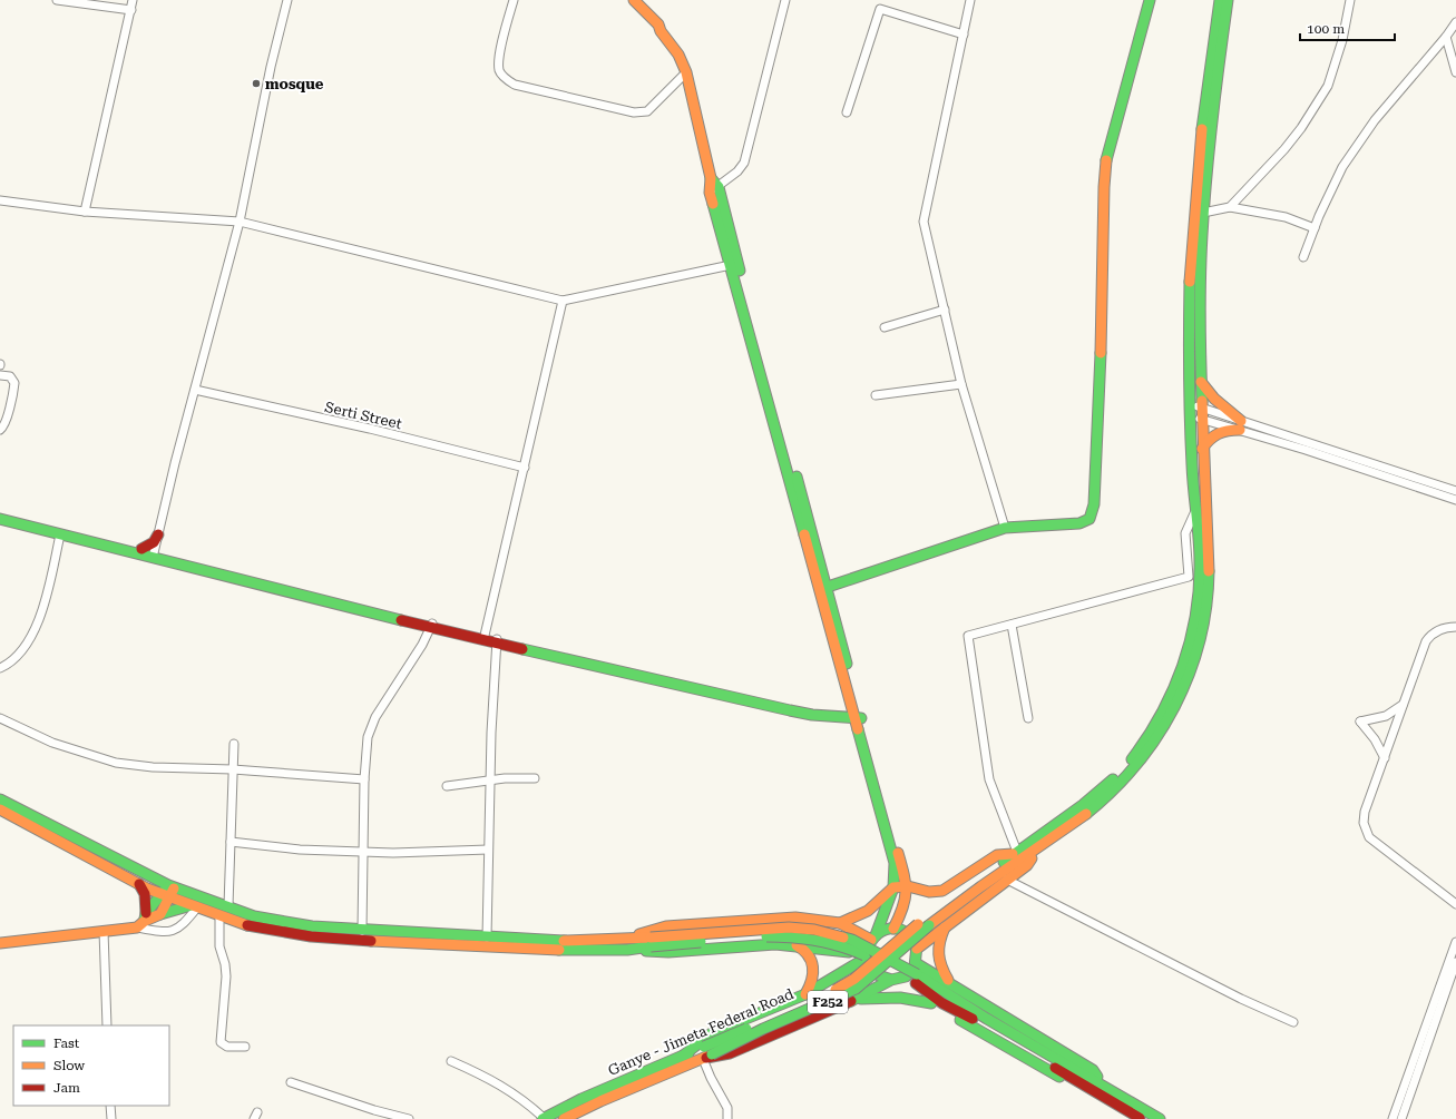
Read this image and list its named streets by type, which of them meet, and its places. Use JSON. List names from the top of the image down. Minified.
{"streets":{"main road":["F252","Ganye - Jimeta Federal Road"],"street":["Serti Street"]},"places":["mosque"],"legend":["Fast","Slow","Jam"],"scale_bar":"100 m"}
